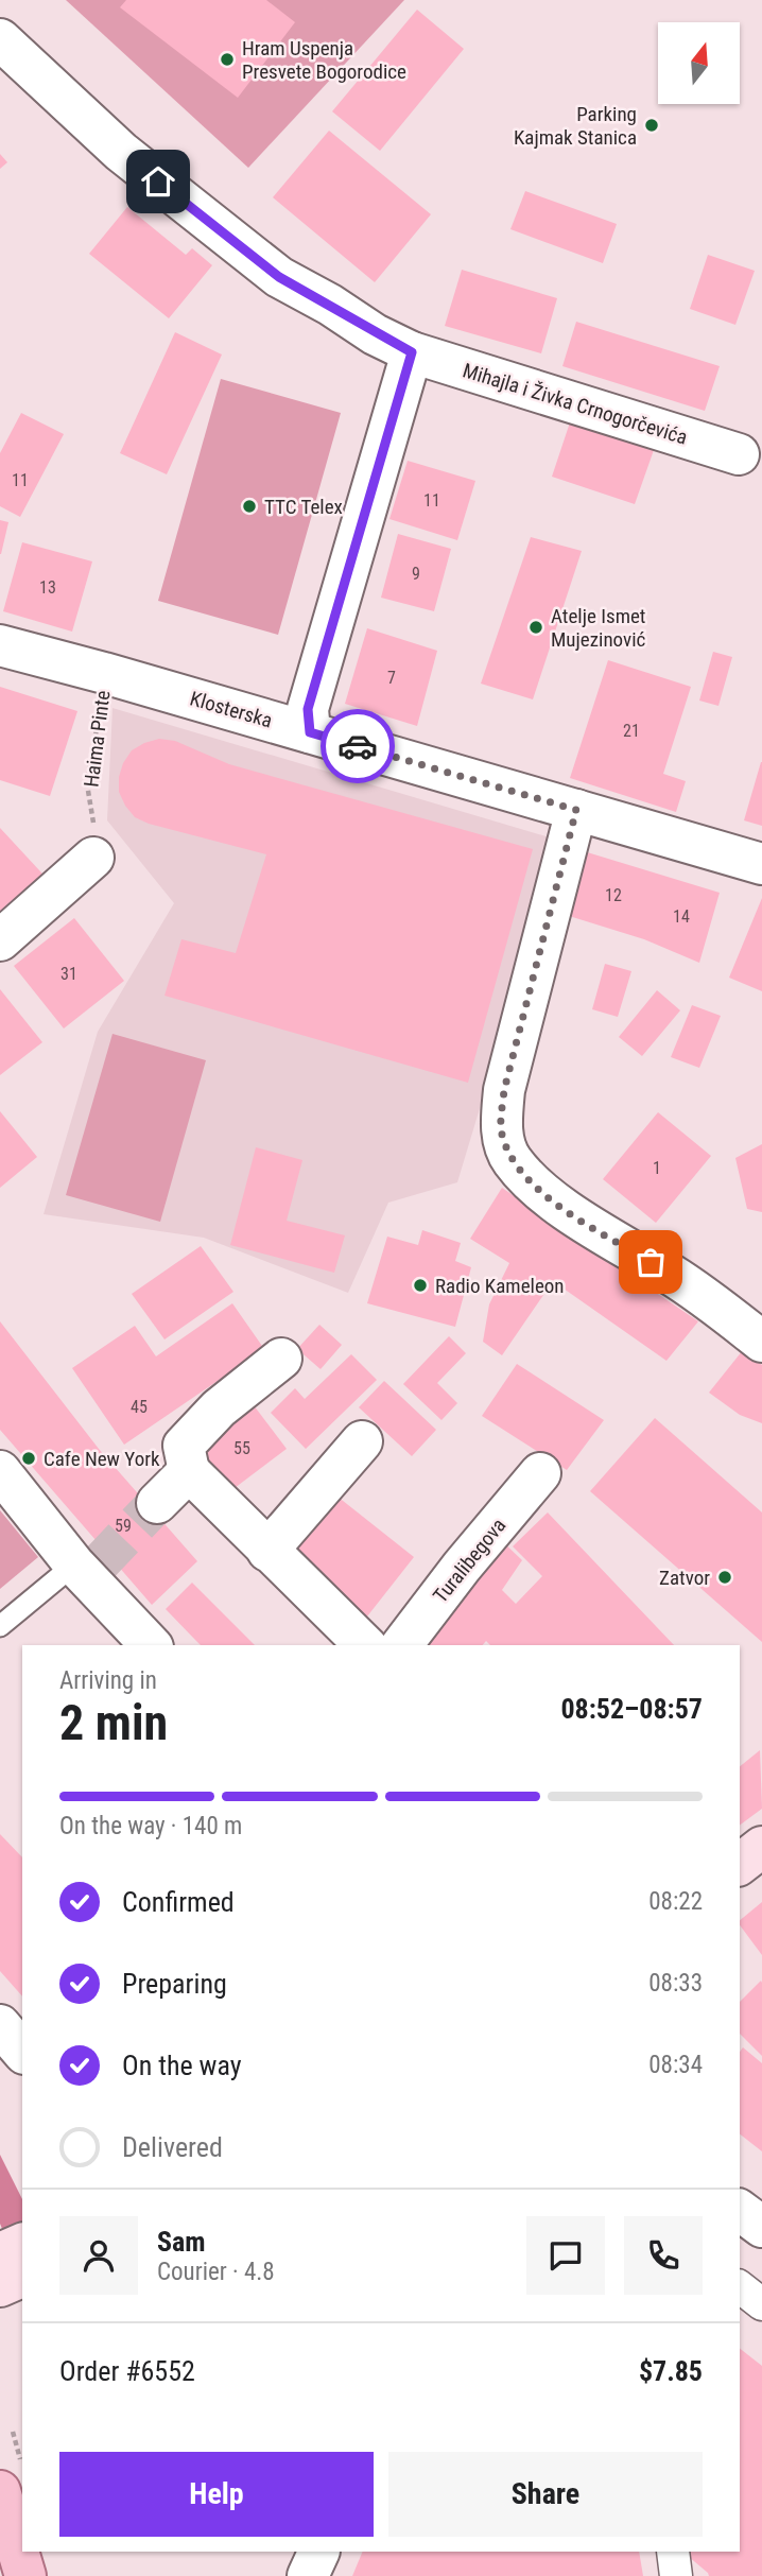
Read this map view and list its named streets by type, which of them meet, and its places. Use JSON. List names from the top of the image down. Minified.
{"streets":{"street":["Mihajla i Živka Crnogorčevića","Klosterska","Turalibegova"],"path":["Haima Pinte"]},"crossings":[["Klosterska","Haima Pinte"]],"places":["Hram Uspenja Presvete Bogorodice","Parking Kajmak Stanica","TTC Telex","Atelje Ismet Mujezinović","Radio Kameleon","Cafe New York","Zatvor"],"house_numbers":["11","11","9","13","7","21","12","14","31","1","45","55","59"],"north":"top","page":{"heading":["2 min","Arriving in","08:52–08:57"],"panel":["Sam","Courier · 4.8","Order #6552","$7.85"],"bar":"On the way · 140 m","list":[["Confirmed","08:22"],["Preparing","08:33"],["On the way","08:34"],"Delivered"],"buttons":["Help","Share"]}}
